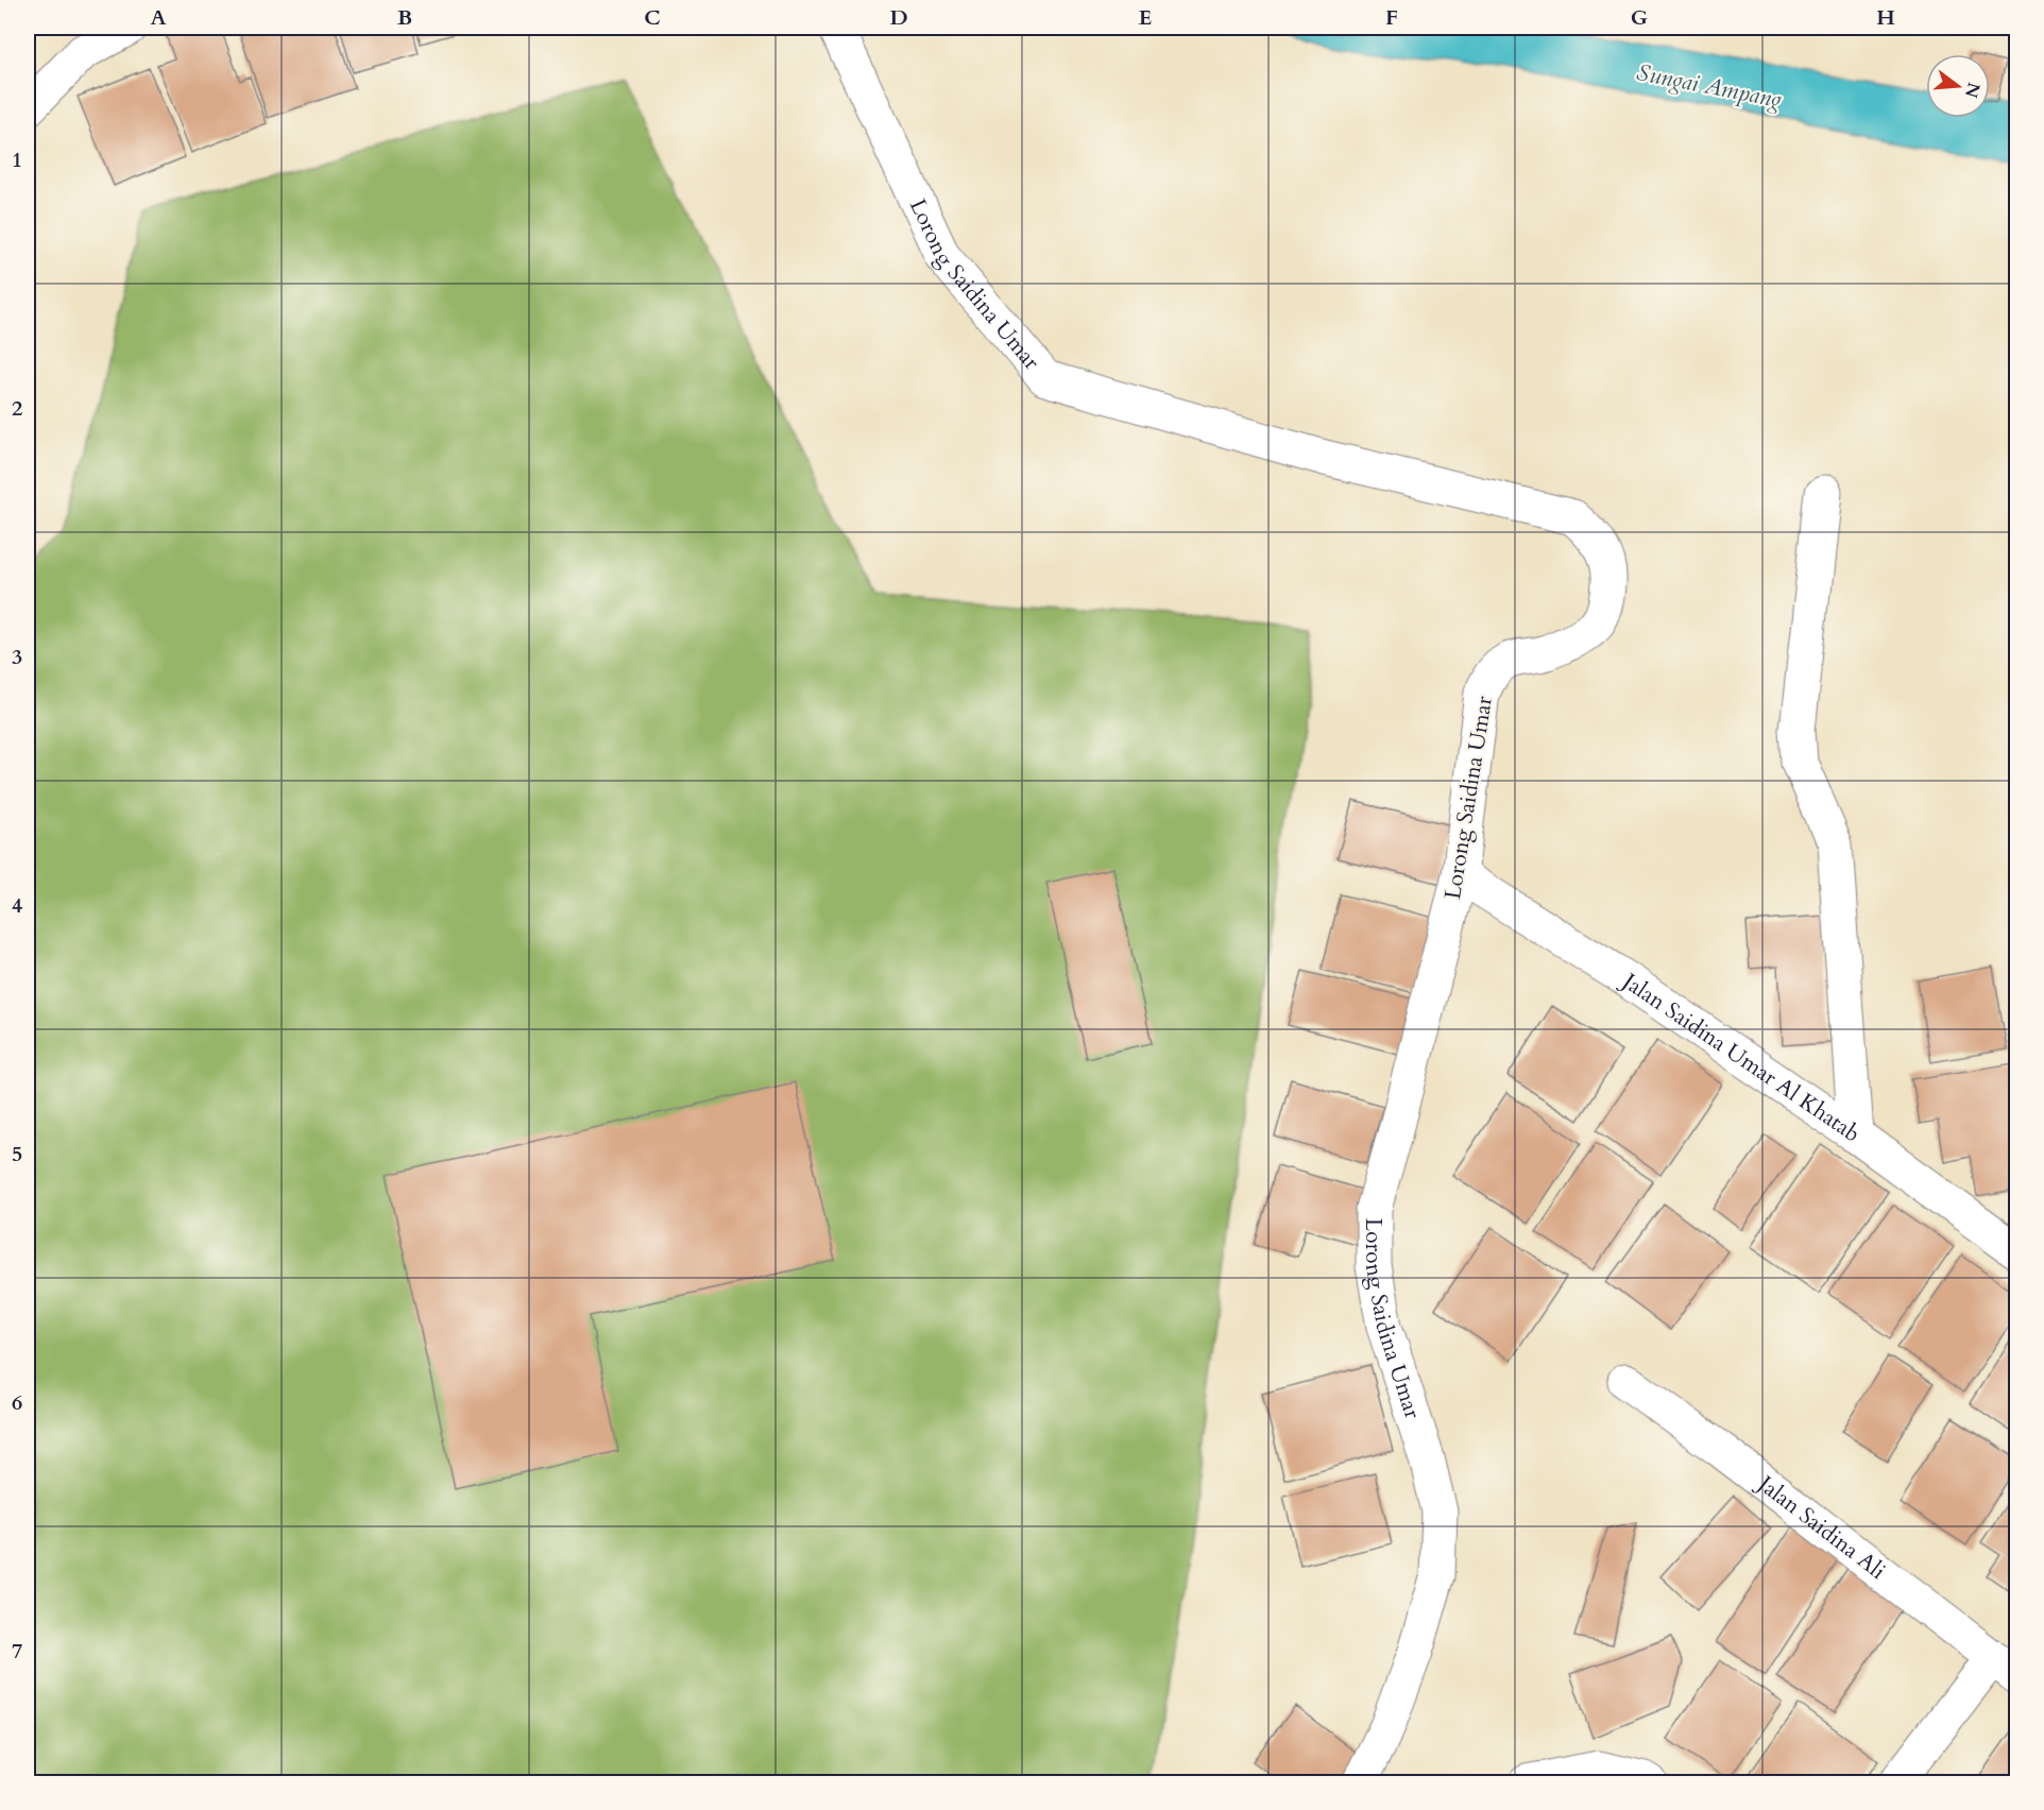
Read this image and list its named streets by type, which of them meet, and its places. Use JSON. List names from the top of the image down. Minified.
{"streets":{"street":["Lorong Saidina Umar","Jalan Saidina Umar Al Khatab","Jalan Saidina Ali"]},"crossings":[["Lorong Saidina Umar","Jalan Saidina Umar Al Khatab"]],"water":["Sungai Ampang"],"north":"right","grid":{"columns":["A","B","C","D","E","F","G","H"],"rows":["1","2","3","4","5","6","7"]}}
